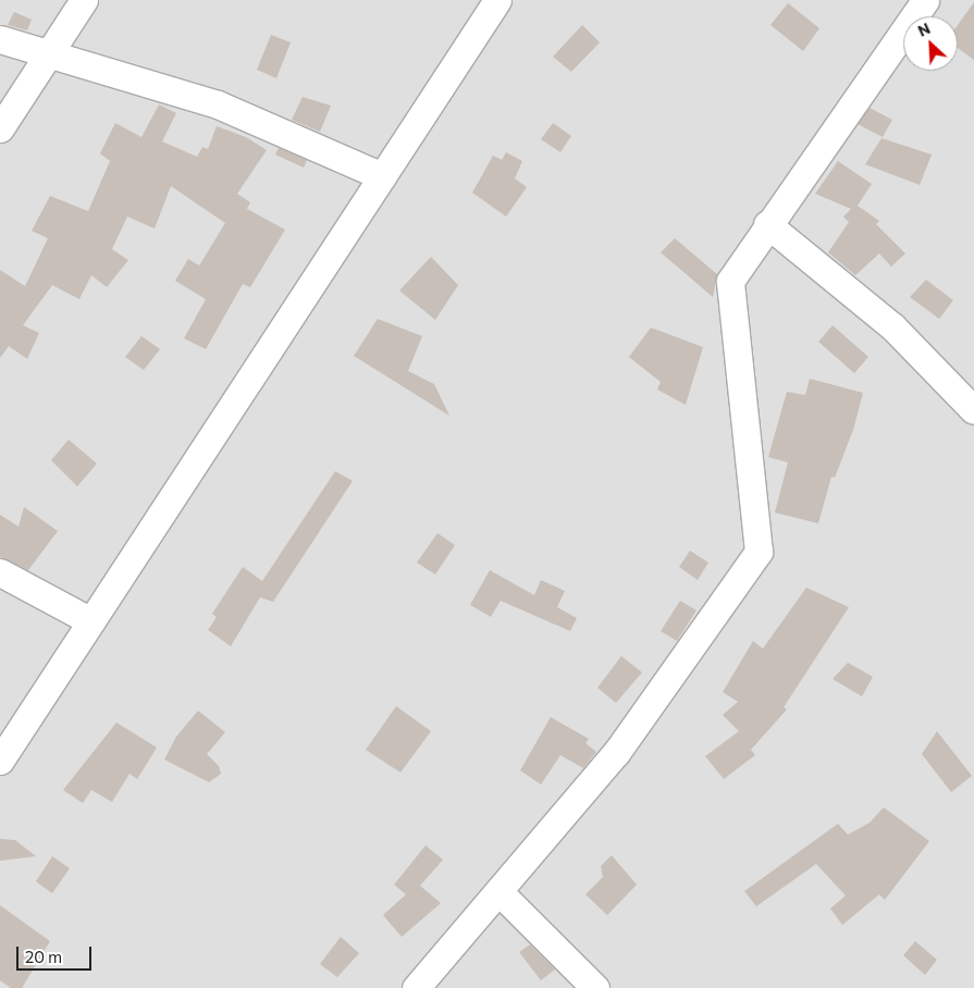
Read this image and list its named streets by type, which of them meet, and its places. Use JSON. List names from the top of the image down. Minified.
{"scale_bar":"20 m","north":"top left"}
